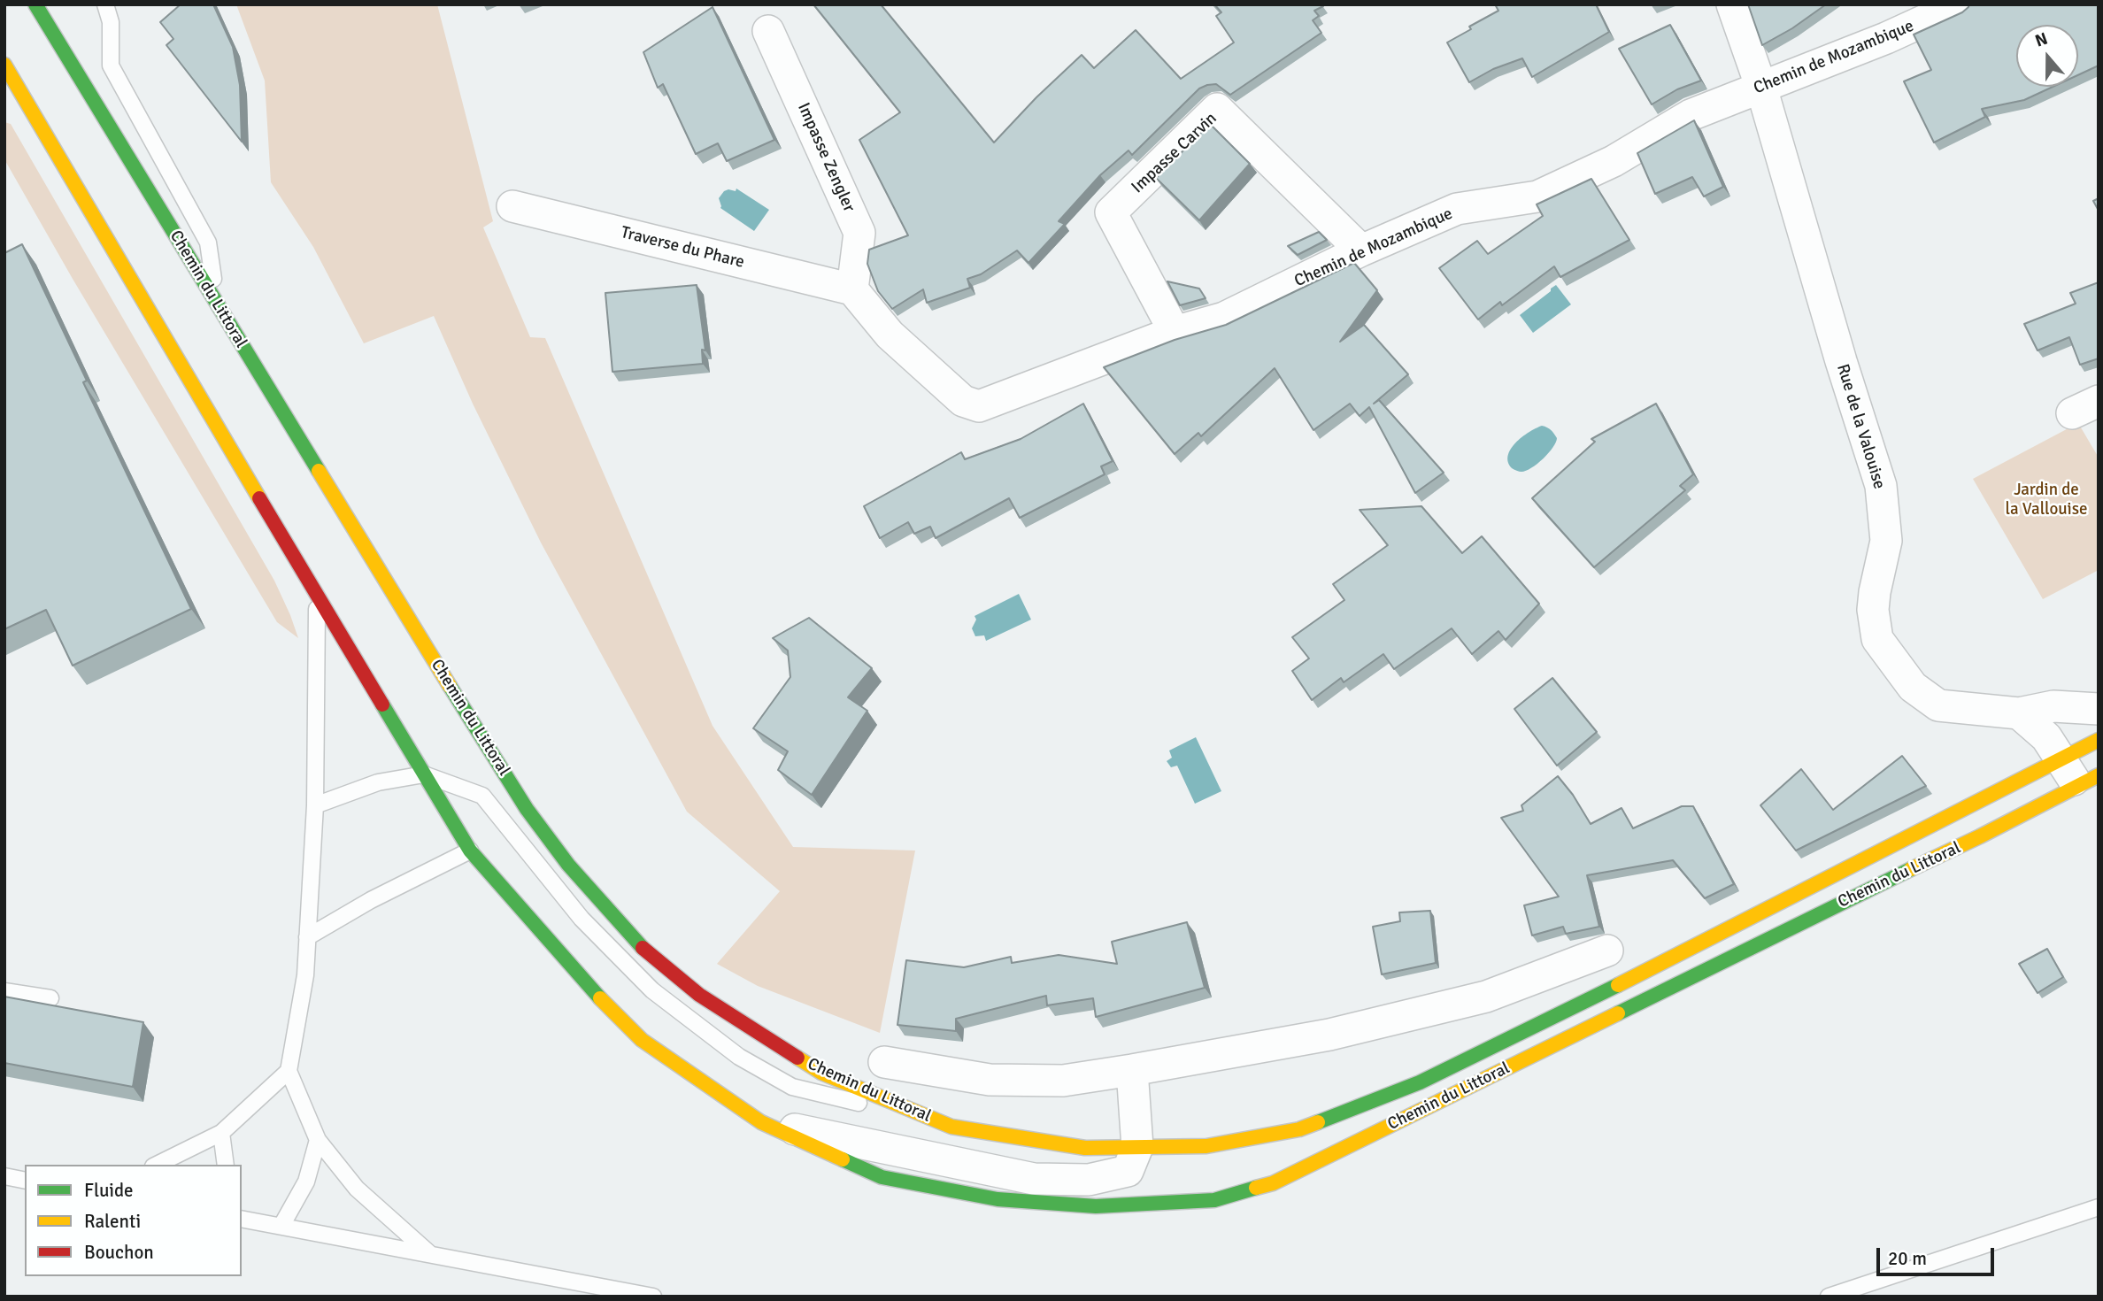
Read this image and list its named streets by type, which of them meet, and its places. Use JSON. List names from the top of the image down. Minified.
{"streets":{"main road":["Chemin du Littoral"],"street":["Chemin de Mozambique","Impasse Carvin","Impasse Zengler","Traverse du Phare","Rue de la Valouise"]},"crossings":[["Chemin de Mozambique","Impasse Carvin"],["Chemin de Mozambique","Impasse Zengler"],["Chemin de Mozambique","Traverse du Phare"],["Chemin de Mozambique","Rue de la Valouise"],["Impasse Zengler","Traverse du Phare"]],"parks":["Jardin de la Vallouise"],"legend":["Fluide","Ralenti","Bouchon"],"scale_bar":"20 m","north":"top"}
